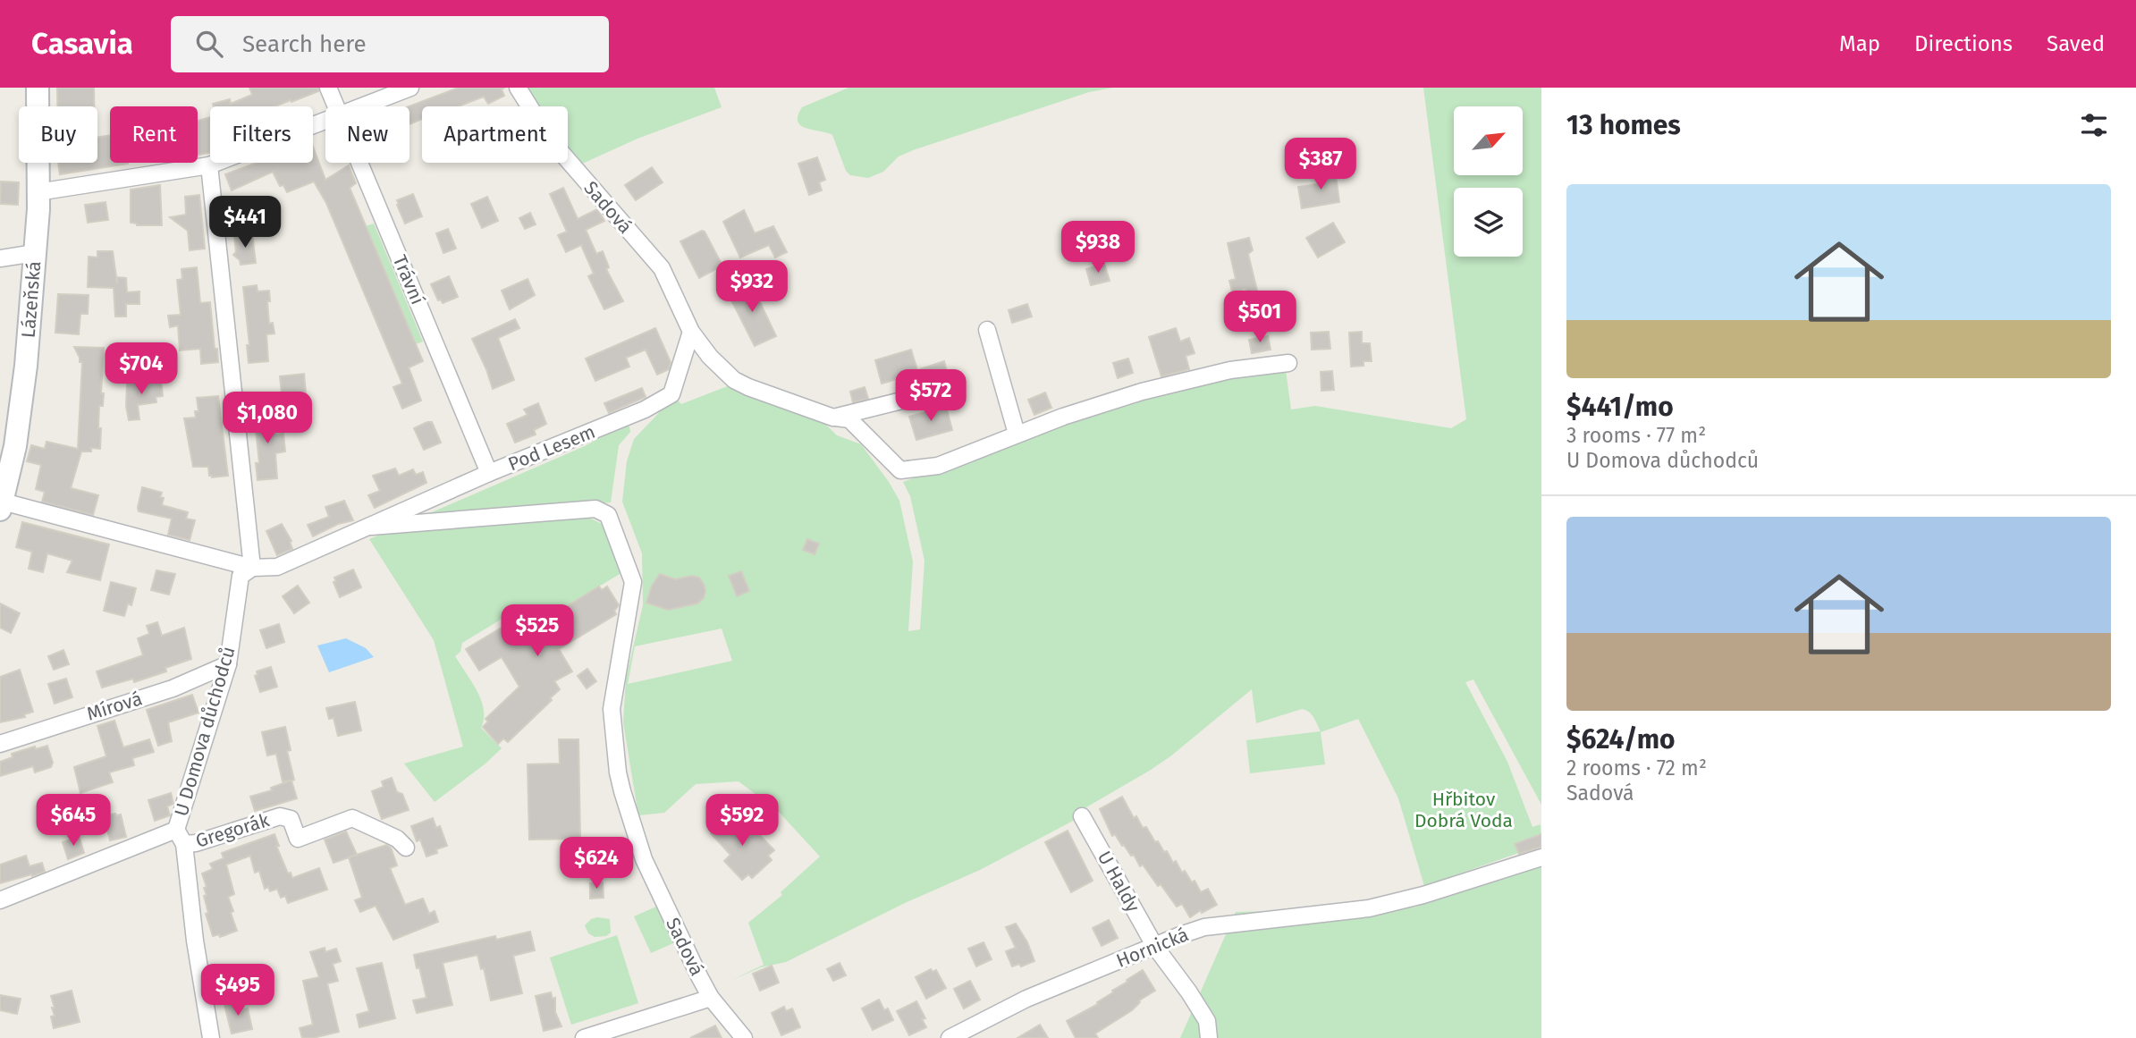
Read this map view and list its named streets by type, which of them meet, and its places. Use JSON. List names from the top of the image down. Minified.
{"streets":{"street":["Sadová","Trávní","Lázeňská","Pod Lesem","Mírová","U Domova důchodců","Gregorák","U Haldy","Hornická"]},"crossings":[["Sadová","Pod Lesem"],["Trávní","Pod Lesem"],["Lázeňská","Pod Lesem"],["Pod Lesem","U Domova důchodců"],["Mírová","U Domova důchodců"],["U Domova důchodců","Gregorák"],["U Haldy","Hornická"]],"parks":["Hřbitov Dobrá Voda"],"north":"top right","page":{"header":"Casavia","search":"Search here","nav":["Map","Directions","Saved"],"heading":"13 homes","chip":["Buy","Rent","Filters","New","Apartment"],"price":["$387","$441","$938","$932","$501","$704","$572","$1,080","$525","$645","$592","$624","$495"],"list":[{"name":"$441/mo","note":"3 rooms · 77 m² · U Domova důchodců"},{"name":"$624/mo","note":"2 rooms · 72 m² · Sadová"}]}}
